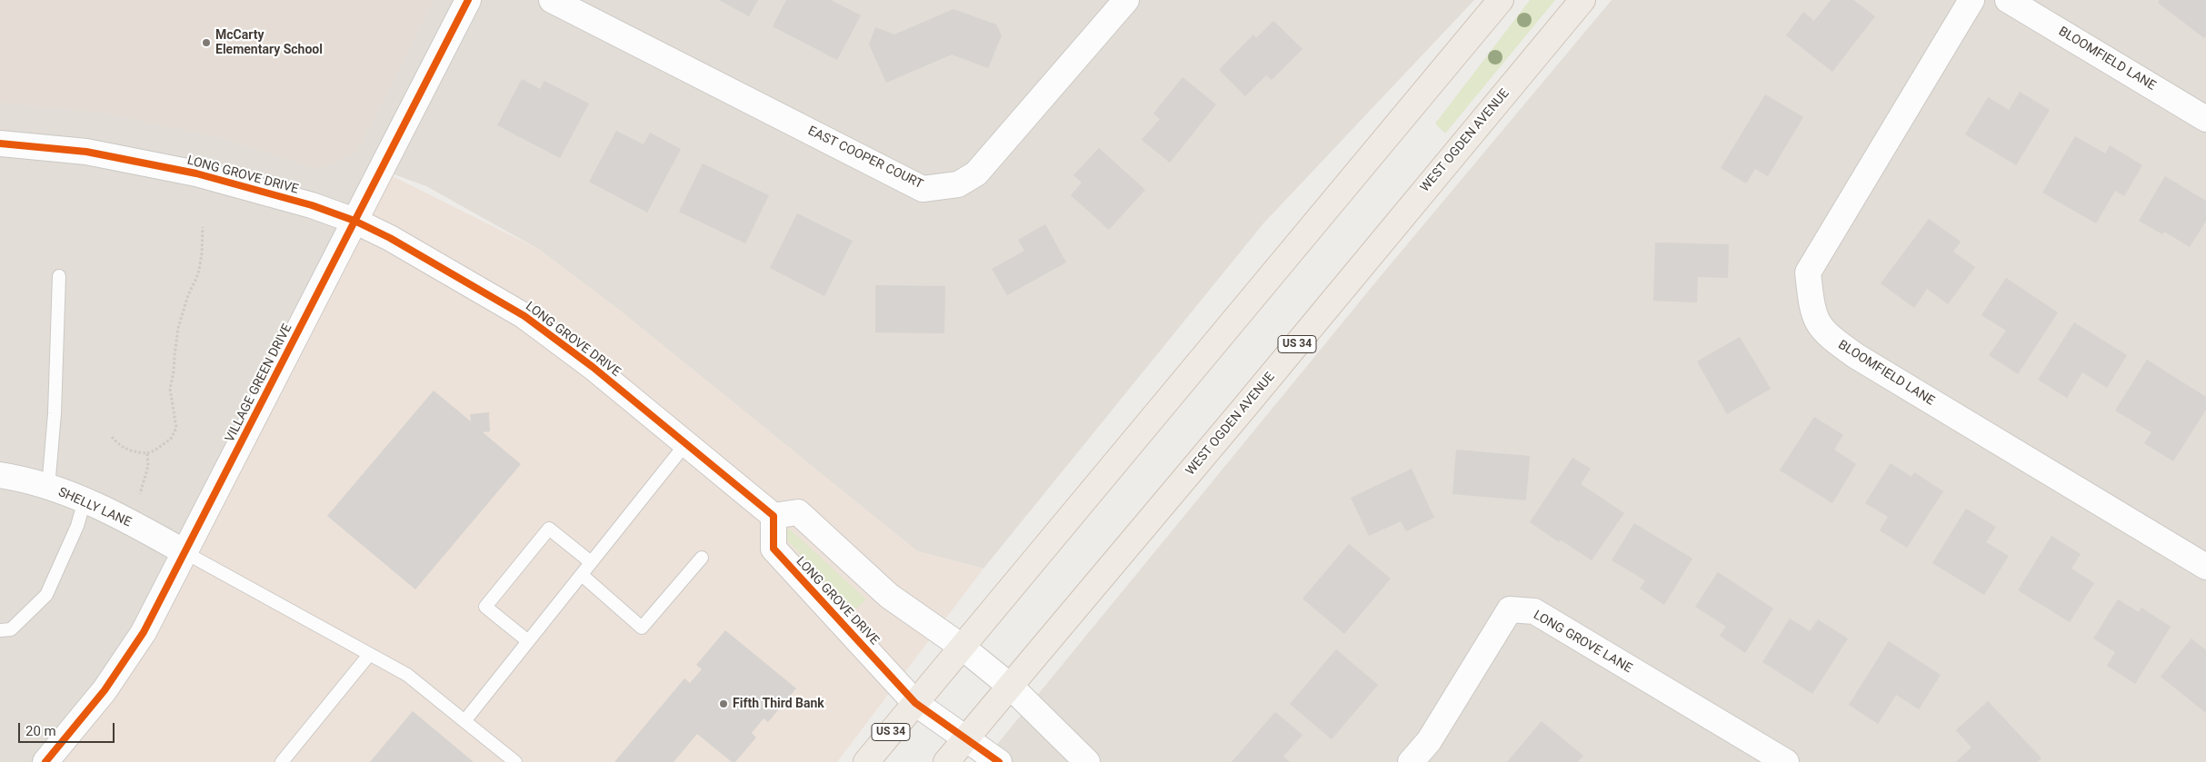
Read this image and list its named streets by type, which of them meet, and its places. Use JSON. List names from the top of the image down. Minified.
{"streets":{"main road":["WEST OGDEN AVENUE","US 34"],"street":["BLOOMFIELD LANE","EAST COOPER COURT","LONG GROVE DRIVE","VILLAGE GREEN DRIVE","SHELLY LANE","LONG GROVE LANE"]},"crossings":[["WEST OGDEN AVENUE","LONG GROVE DRIVE"],["LONG GROVE DRIVE","US 34"],["LONG GROVE DRIVE","VILLAGE GREEN DRIVE"],["VILLAGE GREEN DRIVE","SHELLY LANE"]],"places":["McCarty Elementary School","Fifth Third Bank"],"scale_bar":"20 m"}
